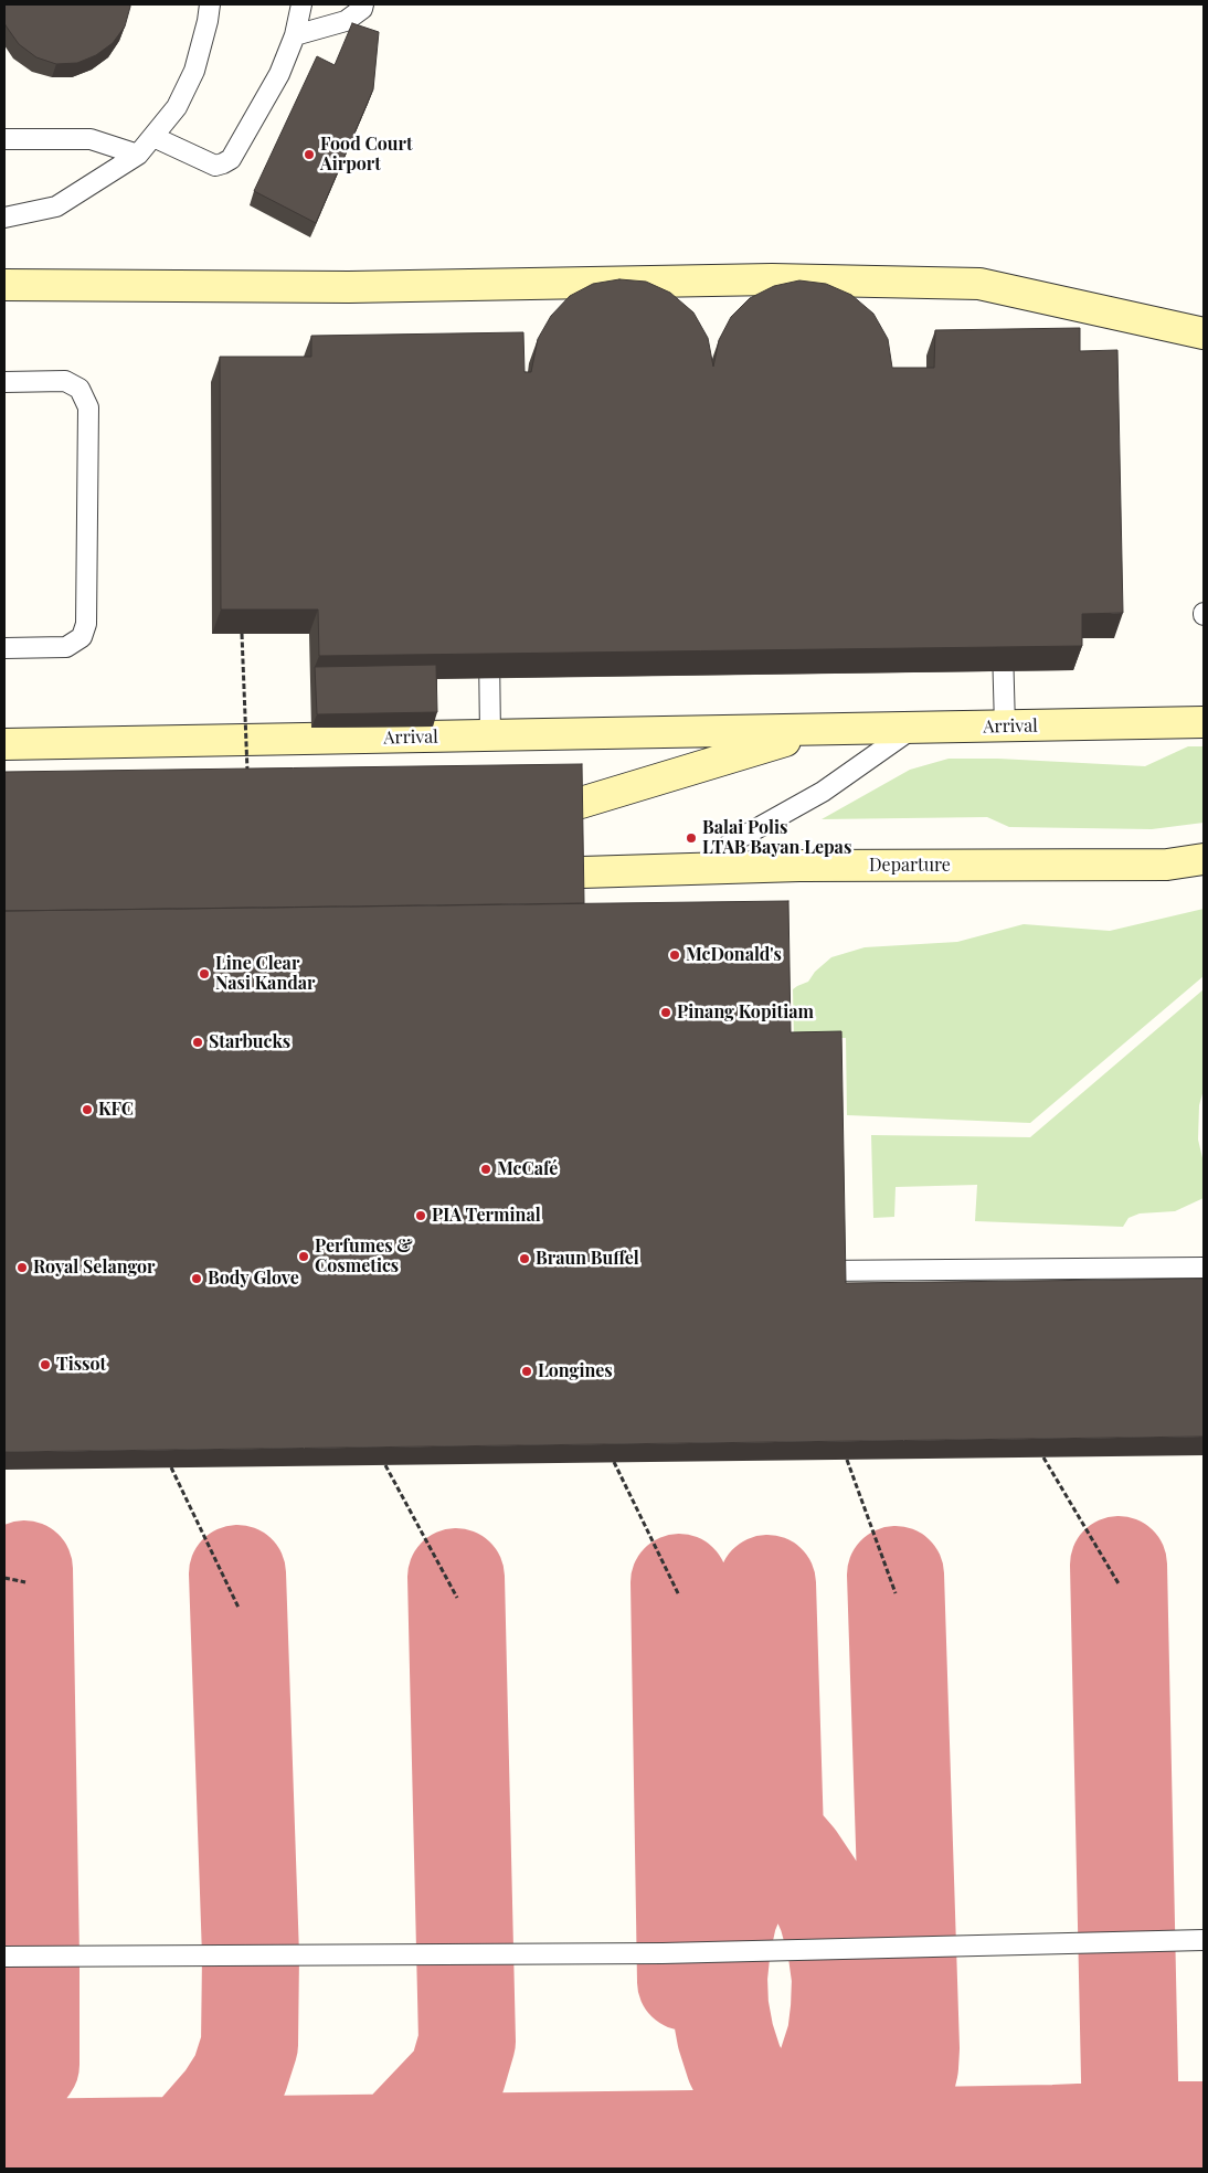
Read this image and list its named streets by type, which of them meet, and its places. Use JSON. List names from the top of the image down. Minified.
{"streets":{"street":["Arrival","Departure"]},"places":["Food Court Airport","Balai Polis LTAB Bayan Lepas","McDonald's","Line Clear Nasi Kandar","Pinang Kopitiam","Starbucks","KFC","McCafé","PIA Terminal","Perfumes & Cosmetics","Braun Buffel","Royal Selangor","Body Glove","Tissot","Longines"]}
